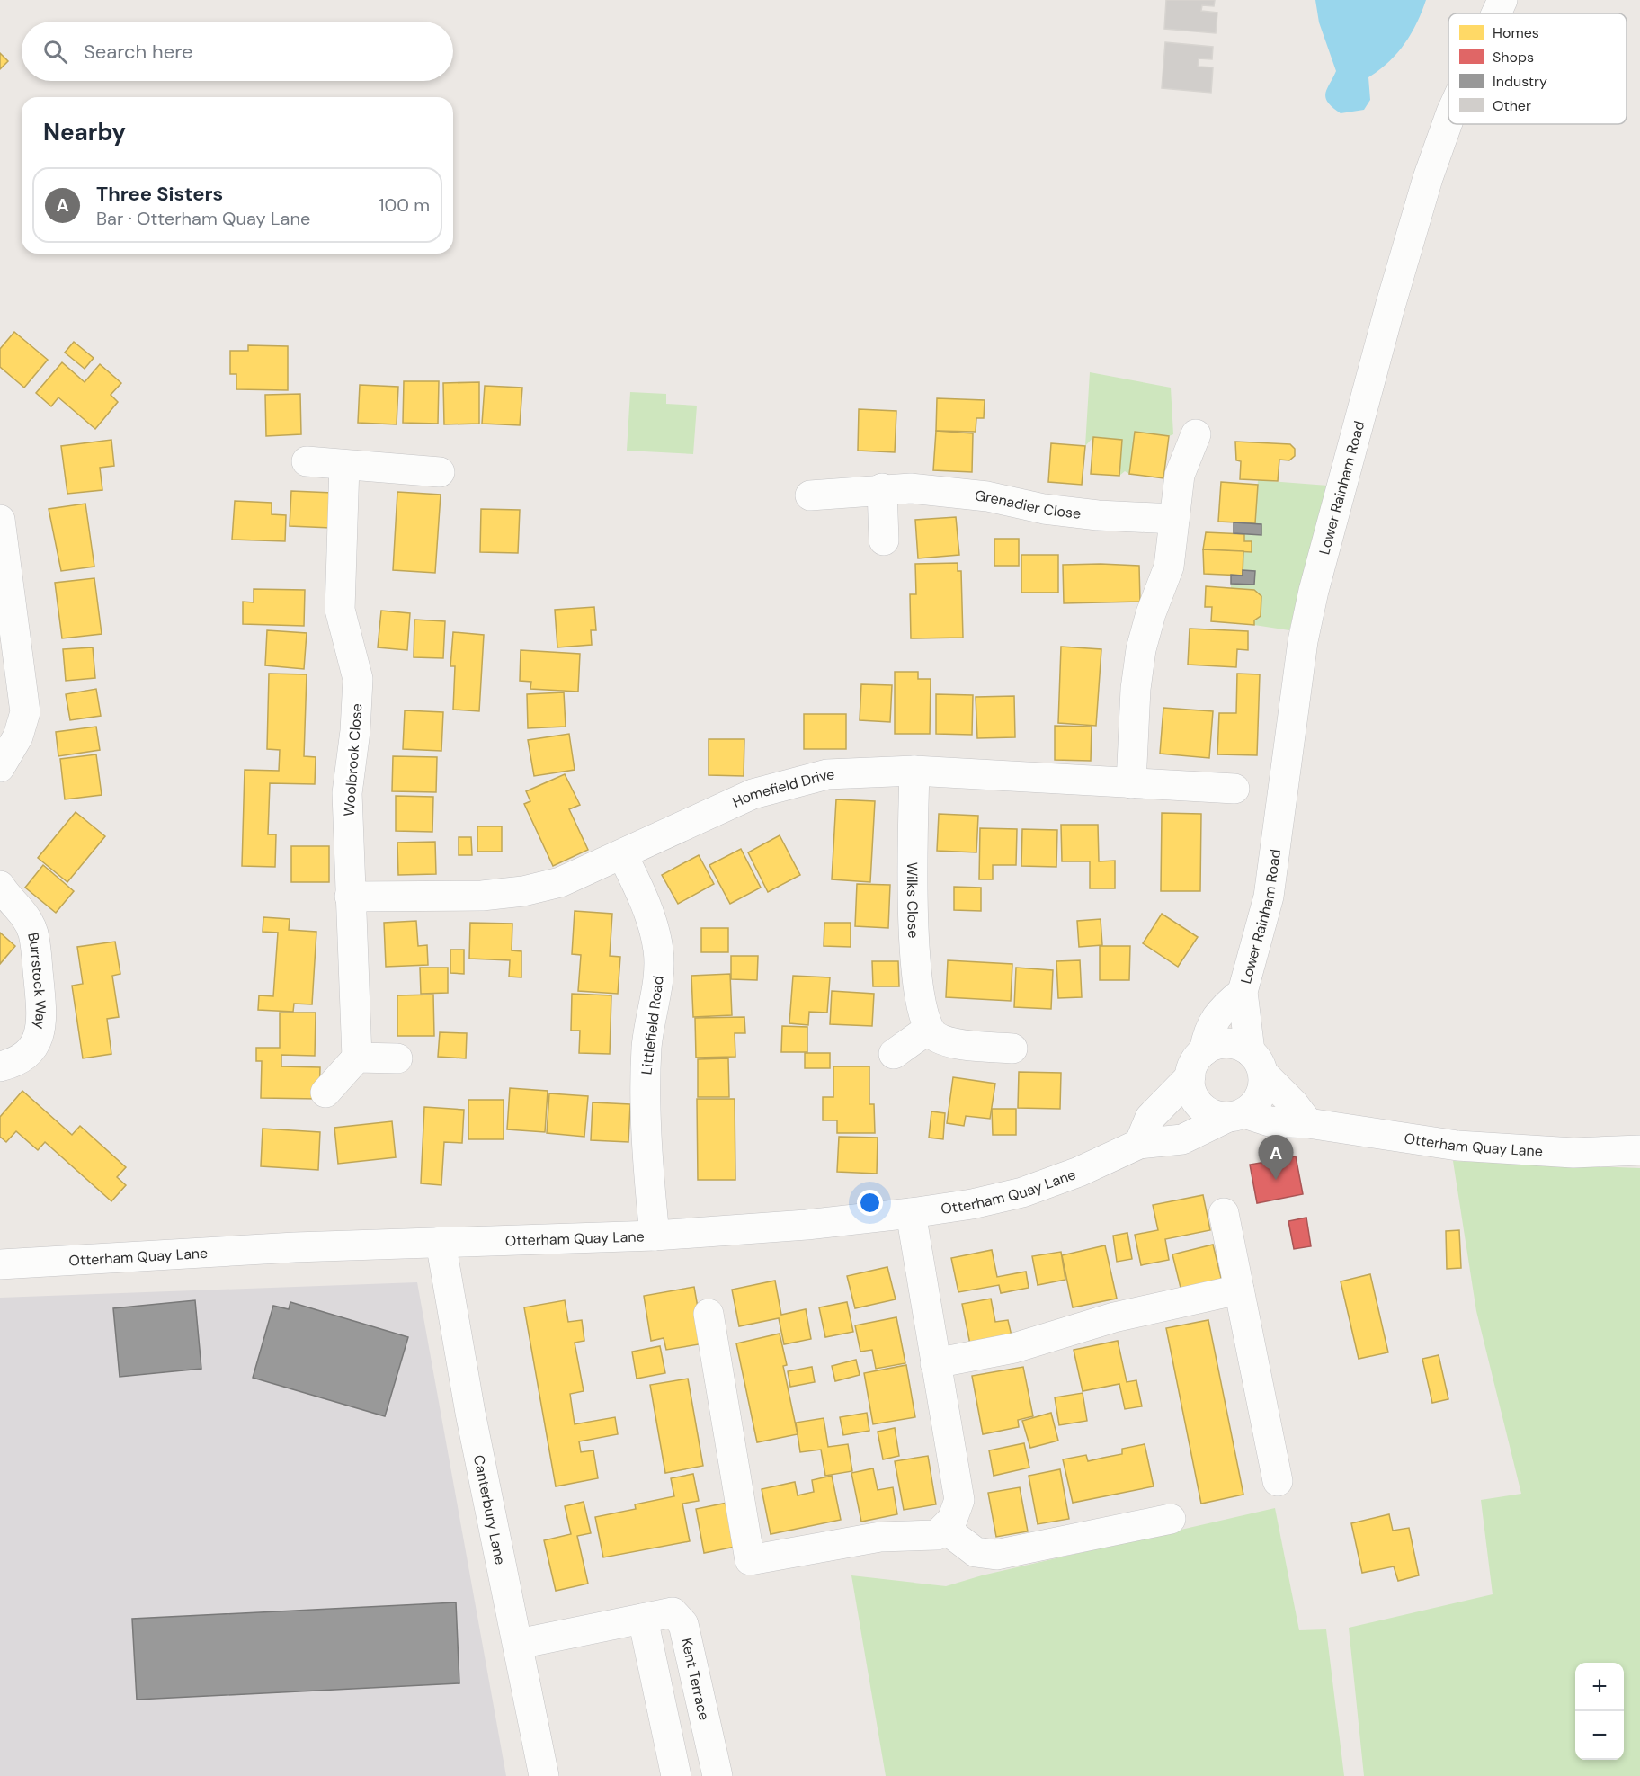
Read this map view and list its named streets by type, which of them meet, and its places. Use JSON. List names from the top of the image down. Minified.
{"streets":{"street":["Lower Rainham Road","Grenadier Close","Woolbrook Close","Homefield Drive","Wilks Close","Burrstock Way","Littlefield Road","Otterham Quay Lane","Canterbury Lane","Kent Terrace"]},"crossings":[["Lower Rainham Road","Otterham Quay Lane"],["Woolbrook Close","Homefield Drive"],["Homefield Drive","Wilks Close"],["Homefield Drive","Littlefield Road"],["Littlefield Road","Otterham Quay Lane"],["Otterham Quay Lane","Canterbury Lane"],["Canterbury Lane","Kent Terrace"]],"legend":["Homes","Shops","Industry","Other"],"page":{"search":"Search here","heading":"Nearby","list":[{"mark":"A","name":"Three Sisters","note":"Bar · Otterham Quay Lane","value":"100 m"}],"pins":"A","map_buttons":["+","−"]}}
